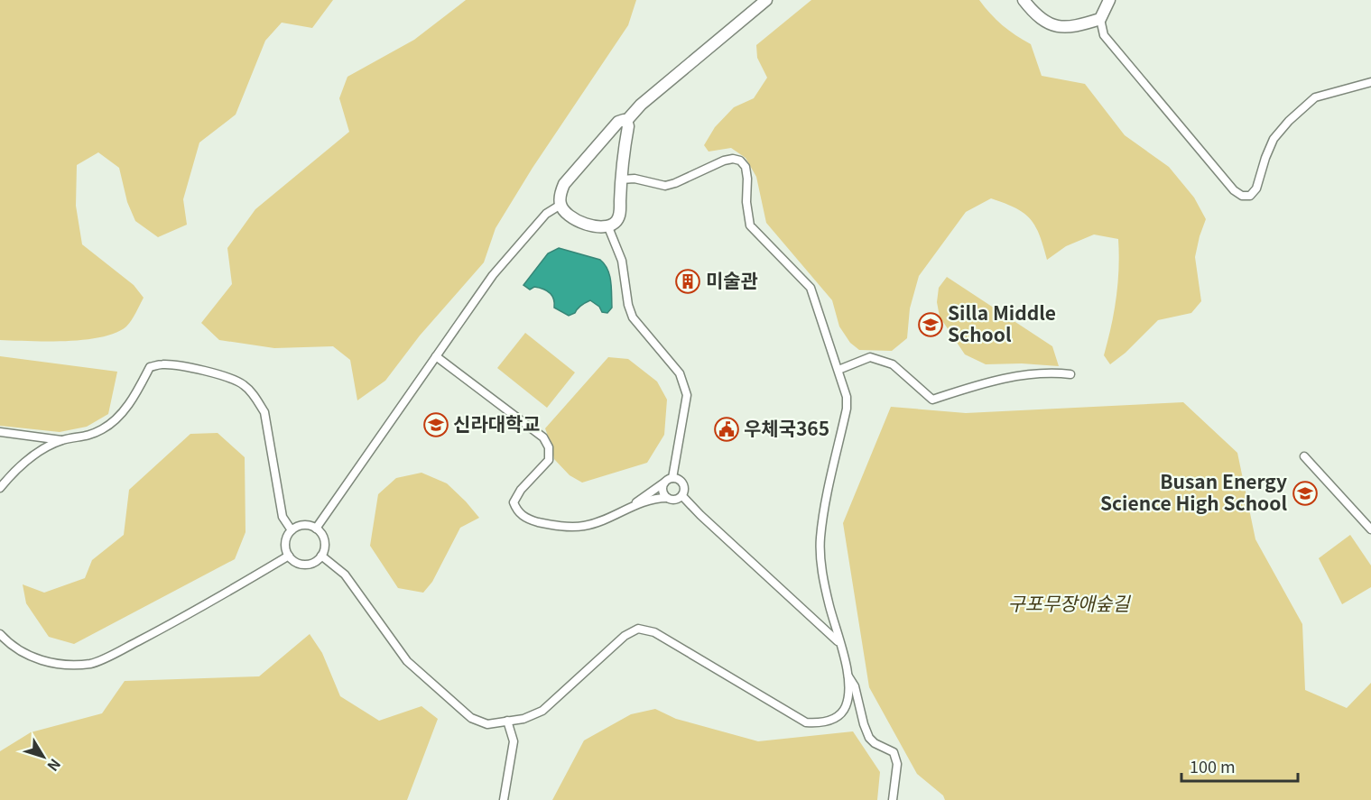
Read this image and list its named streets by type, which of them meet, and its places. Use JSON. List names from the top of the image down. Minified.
{"parks":["구포무장애숲길"],"places":{"building":["미술관"],"school or university":["Silla Middle School","신라대학교","Busan Energy Science High School"],"public building":["우체국365"]},"scale_bar":"100 m","north":"bottom right"}
